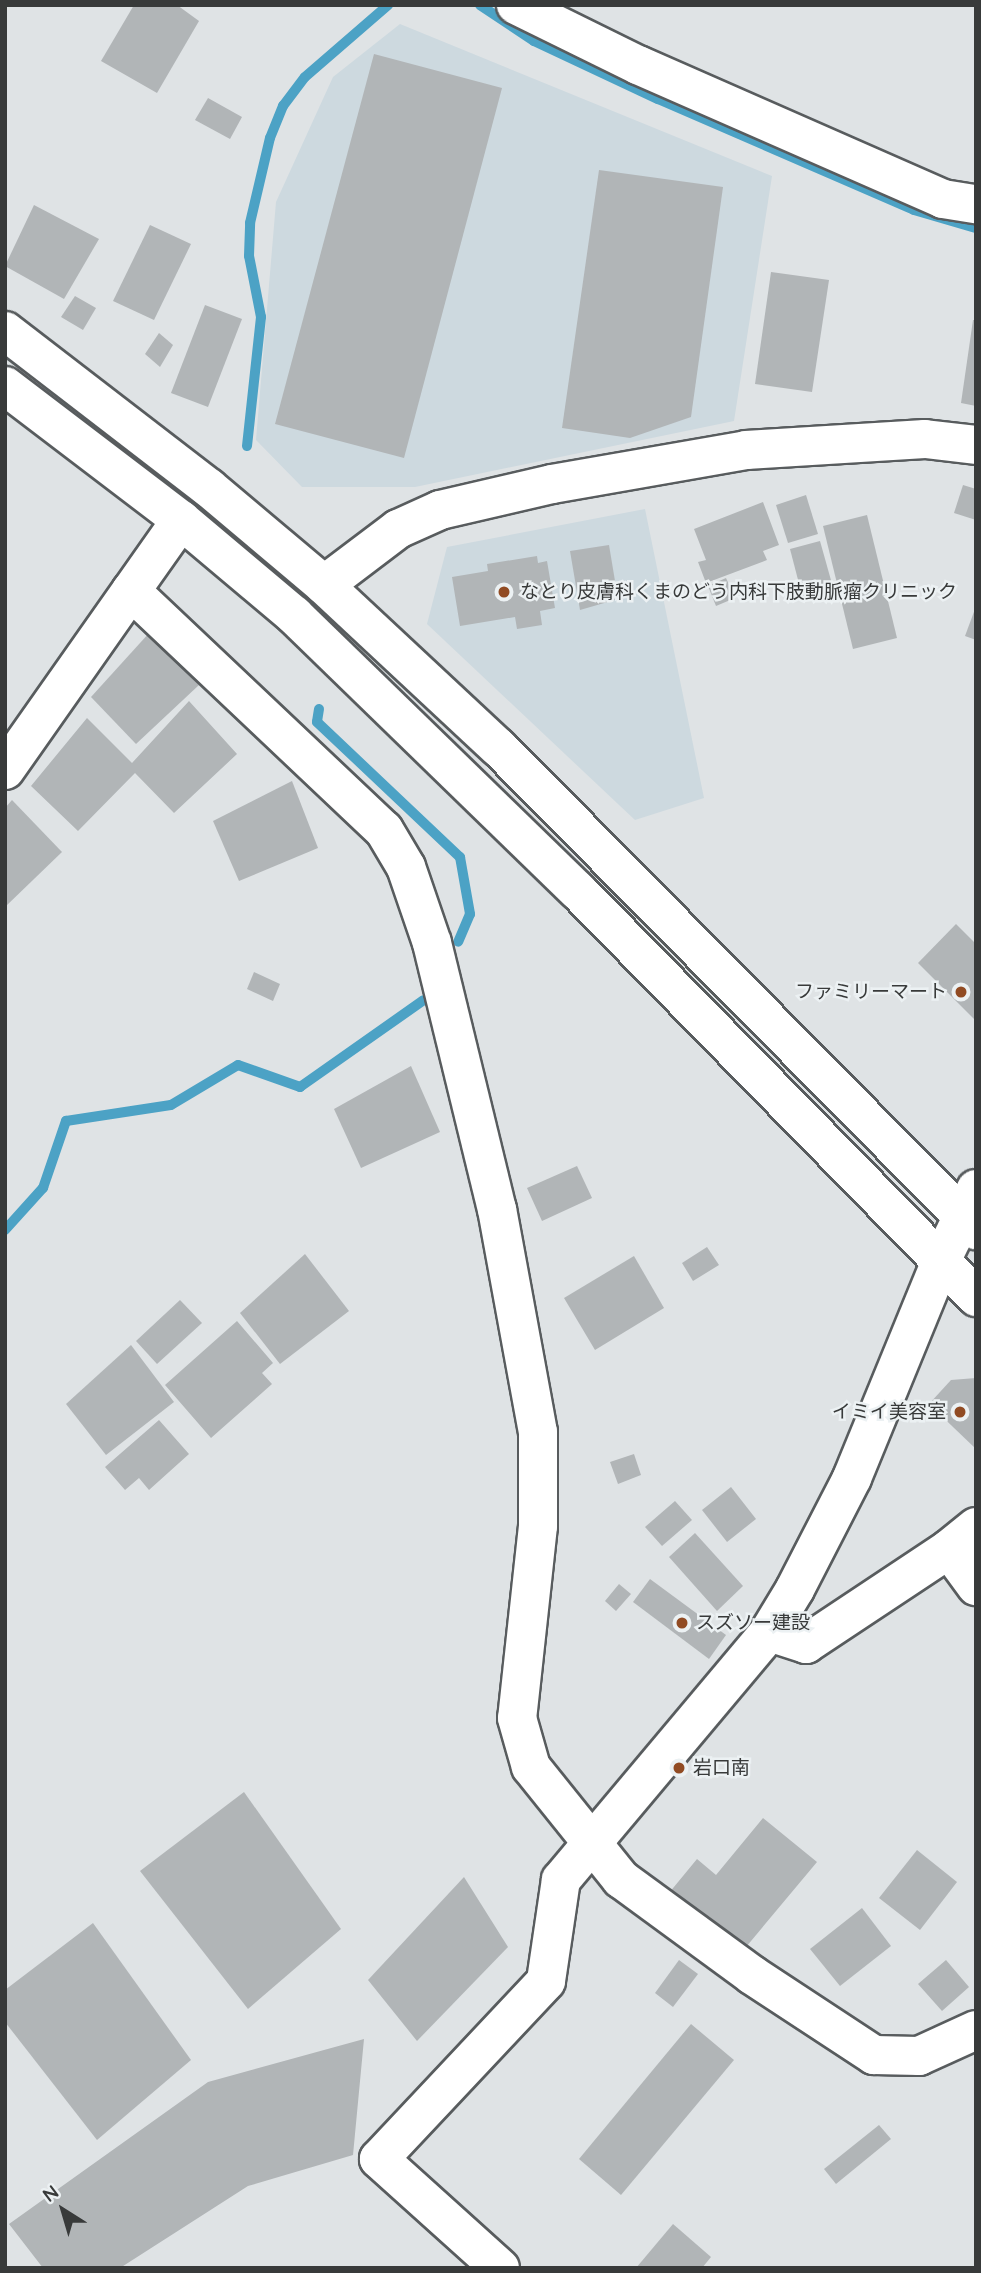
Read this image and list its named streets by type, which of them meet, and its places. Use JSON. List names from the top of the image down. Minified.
{"places":["なとり皮膚科くまのどう内科下肢動脈瘤クリニック","ファミリーマート","イミイ美容室","スズソー建設","岩口南"],"north":"top left"}
